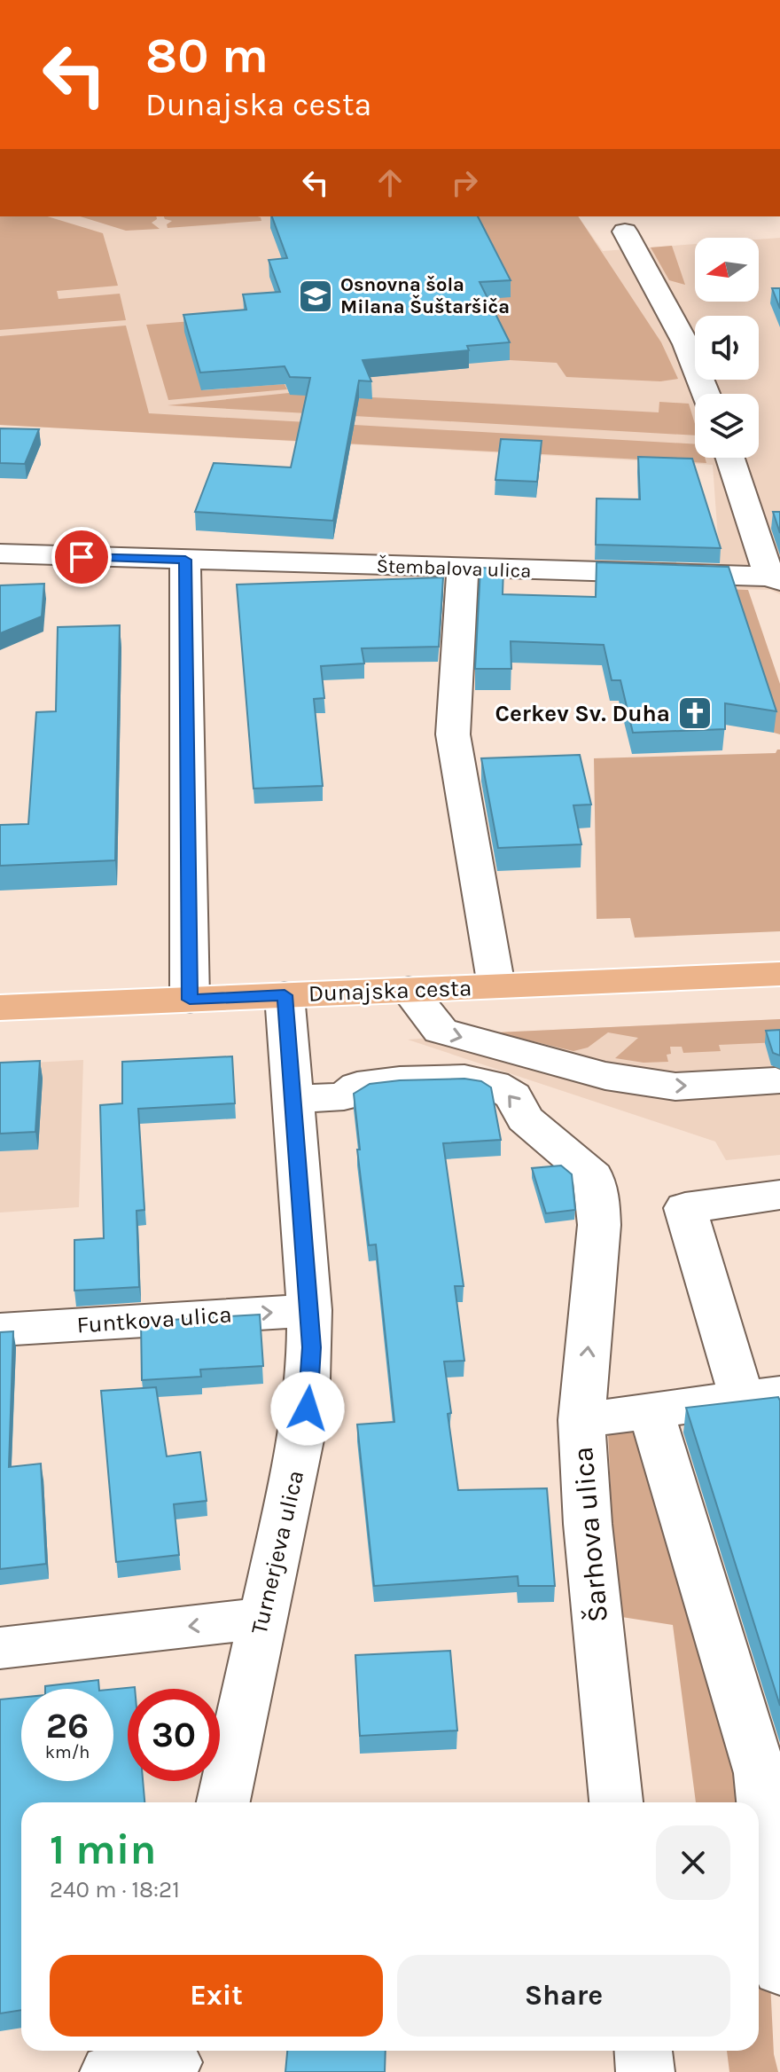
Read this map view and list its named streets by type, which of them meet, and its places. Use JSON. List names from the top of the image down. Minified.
{"streets":{"main road":["Dunajska cesta"],"street":["Štembalova ulica","Funtkova ulica","Šarhova ulica","Turnerjeva ulica"]},"crossings":[["Dunajska cesta","Turnerjeva ulica"],["Funtkova ulica","Turnerjeva ulica"]],"places":{"school or university":["Osnovna šola Milana Šuštaršiča"],"church":["Cerkev Sv. Duha"]},"north":"left","page":{"turn":["80 m","Dunajska cesta"],"speed":"26 km/h","limit":"30","heading":["1 min","240 m · 18:21"],"buttons":["Exit","Share"]}}
